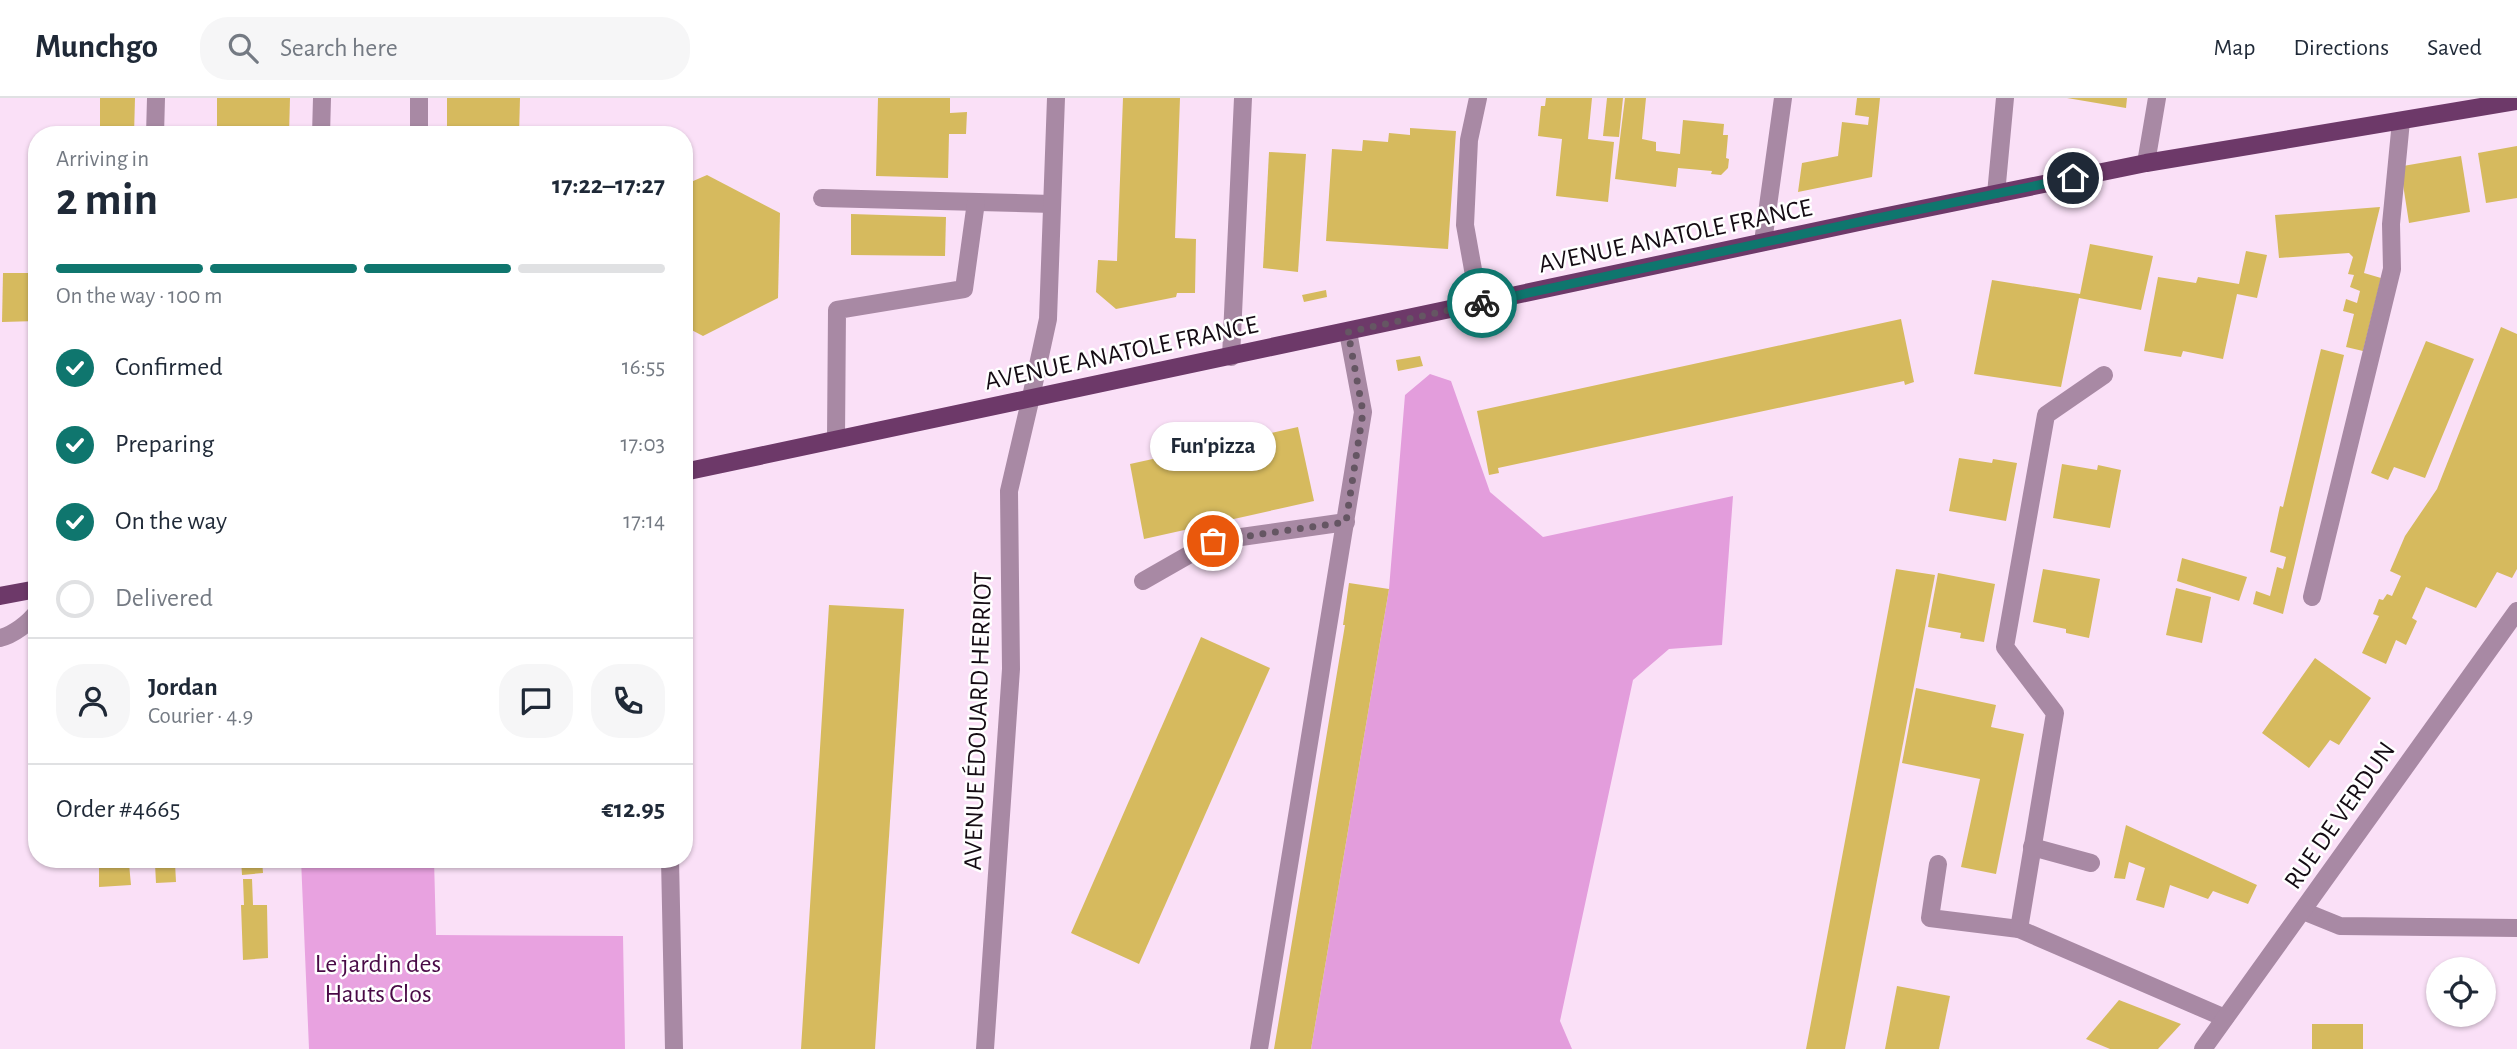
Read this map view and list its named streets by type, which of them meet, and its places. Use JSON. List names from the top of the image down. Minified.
{"streets":{"main road":["AVENUE ANATOLE FRANCE"],"street":["AVENUE ÉDOUARD HERRIOT","RUE DE VERDUN"]},"crossings":[["AVENUE ANATOLE FRANCE","AVENUE ÉDOUARD HERRIOT"]],"parks":["Le jardin des Hauts Clos"],"places":["Fun'pizza"],"page":{"header":"Munchgo","search":"Search here","nav":["Map","Directions","Saved"],"heading":["2 min","Arriving in","17:22–17:27"],"panel":["Jordan","Courier · 4.9","Order #4665","€12.95"],"bar":"On the way · 100 m","list":[["Confirmed","16:55"],["Preparing","17:03"],["On the way","17:14"],"Delivered"],"bubble":"Fun'pizza"}}
